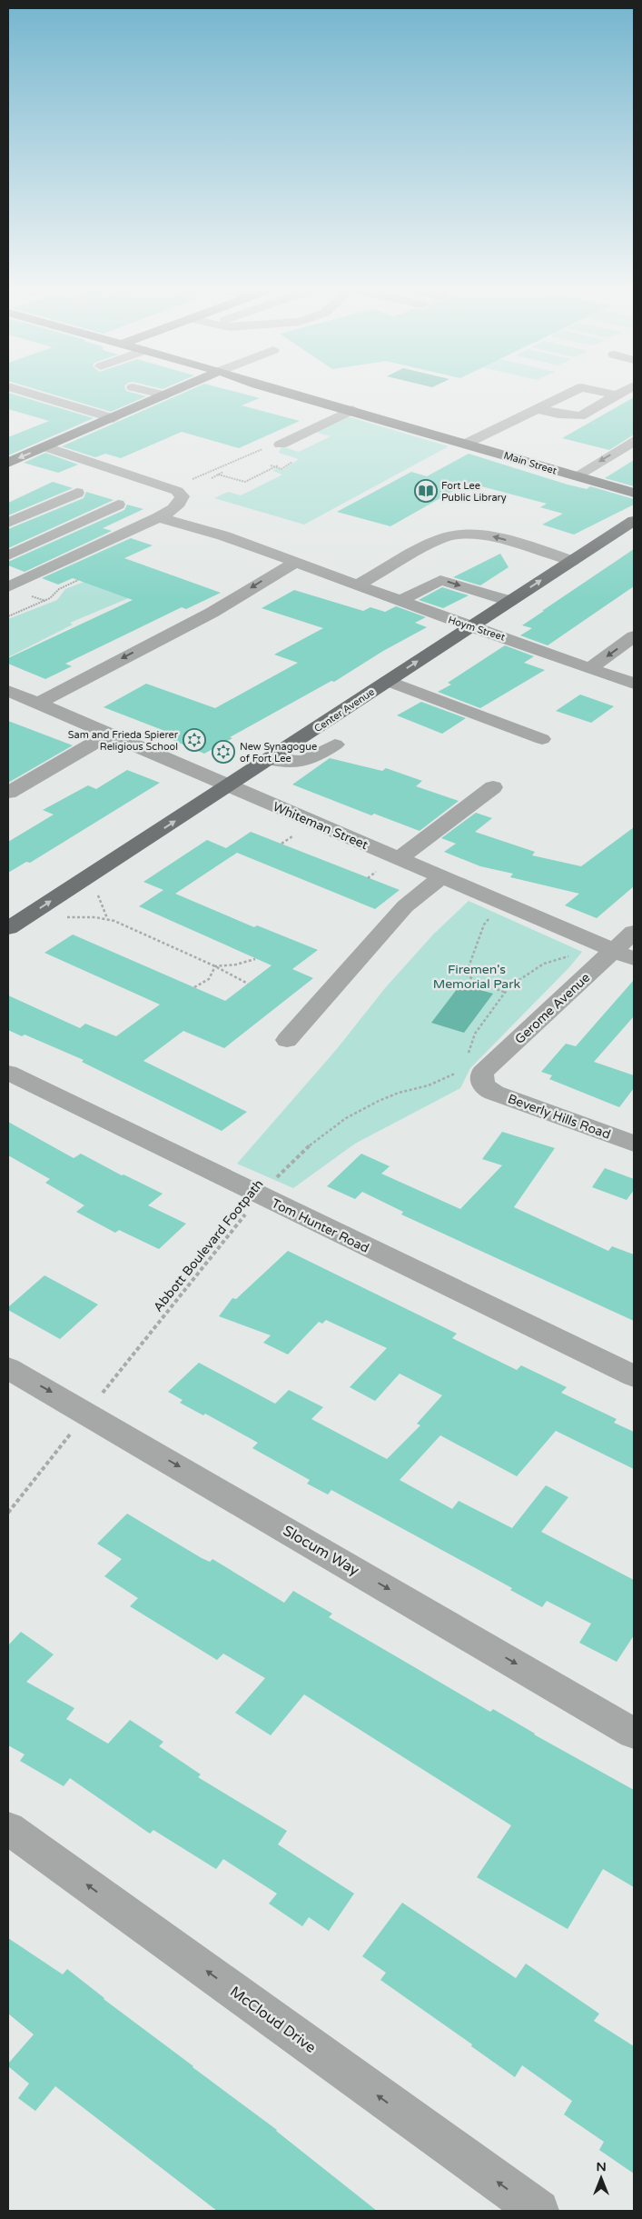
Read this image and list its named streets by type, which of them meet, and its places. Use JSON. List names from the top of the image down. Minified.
{"streets":{"main road":["Main Street","Center Avenue"],"street":["Hoym Street","Whiteman Street","Gerome Avenue","Beverly Hills Road","Tom Hunter Road","Slocum Way","McCloud Drive"],"path":["Abbott Boulevard Footpath"]},"crossings":[["Hoym Street","Center Avenue"],["Center Avenue","Whiteman Street"],["Whiteman Street","Gerome Avenue"],["Gerome Avenue","Beverly Hills Road"],["Gerome Avenue","Abbott Boulevard Footpath"],["Beverly Hills Road","Abbott Boulevard Footpath"],["Tom Hunter Road","Abbott Boulevard Footpath"],["Abbott Boulevard Footpath","Slocum Way"]],"one_way":["Center Avenue","Slocum Way","McCloud Drive"],"parks":["Firemen's Memorial Park"],"places":{"library":["Fort Lee Public Library"],"synagogue":["Sam and Frieda Spierer Religious School","New Synagogue of Fort Lee"]},"north":"top"}
